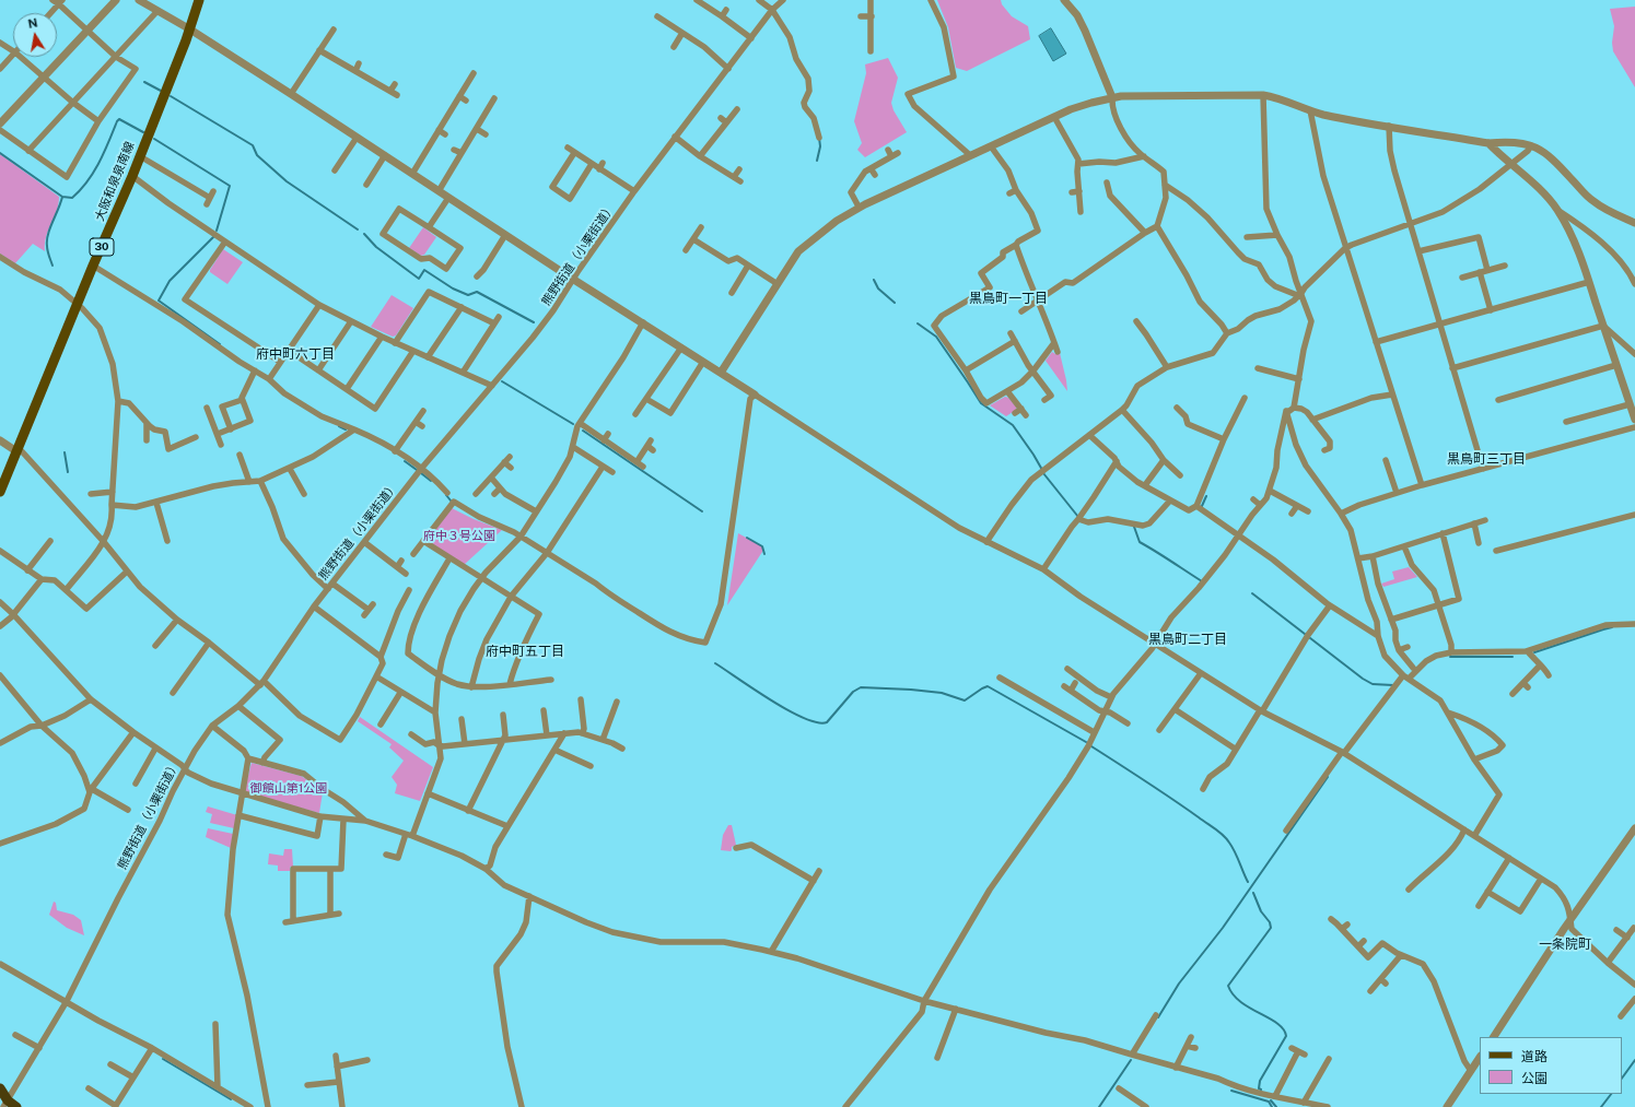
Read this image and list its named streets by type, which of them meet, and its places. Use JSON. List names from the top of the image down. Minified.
{"streets":{"main road":["大阪和泉泉南線","30"],"street":["熊野街道（小栗街道）"]},"districts":["黒鳥町一丁目","府中町六丁目","黒鳥町三丁目","黒鳥町二丁目","府中町五丁目","一条院町"],"parks":["府中３号公園","御館山第1公園"],"legend":["道路","公園"],"north":"top"}
